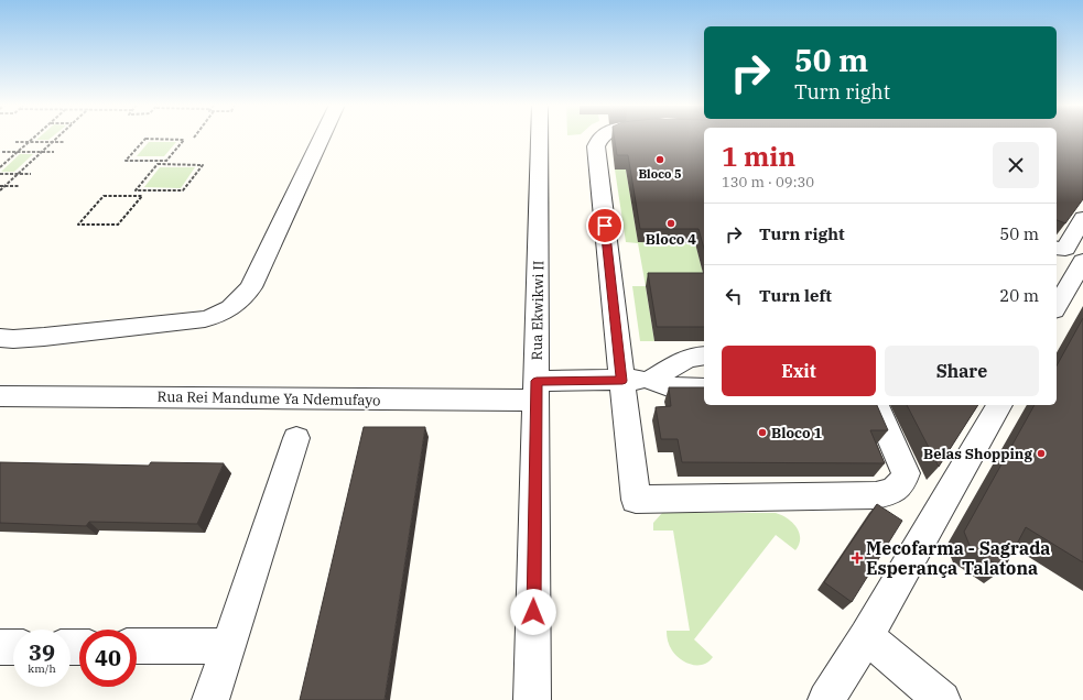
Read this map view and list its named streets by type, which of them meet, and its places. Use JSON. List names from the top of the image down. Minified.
{"streets":{"street":["Rua Ekwikwi II","Rua Rei Mandume Ya Ndemufayo"]},"crossings":[["Rua Ekwikwi II","Rua Rei Mandume Ya Ndemufayo"]],"places":{"other":["Bloco 5","Bloco 4","Bloco 1","Belas Shopping"],"health":["Mecofarma - Sagrada Esperança Talatona"]},"page":{"turn":["50 m","Turn right"],"heading":["1 min","130 m · 09:30"],"list":[{"name":"Turn right","value":"50 m"},{"name":"Turn left","value":"20 m"}],"buttons":["Exit","Share"],"speed":"39 km/h","limit":"40"}}
